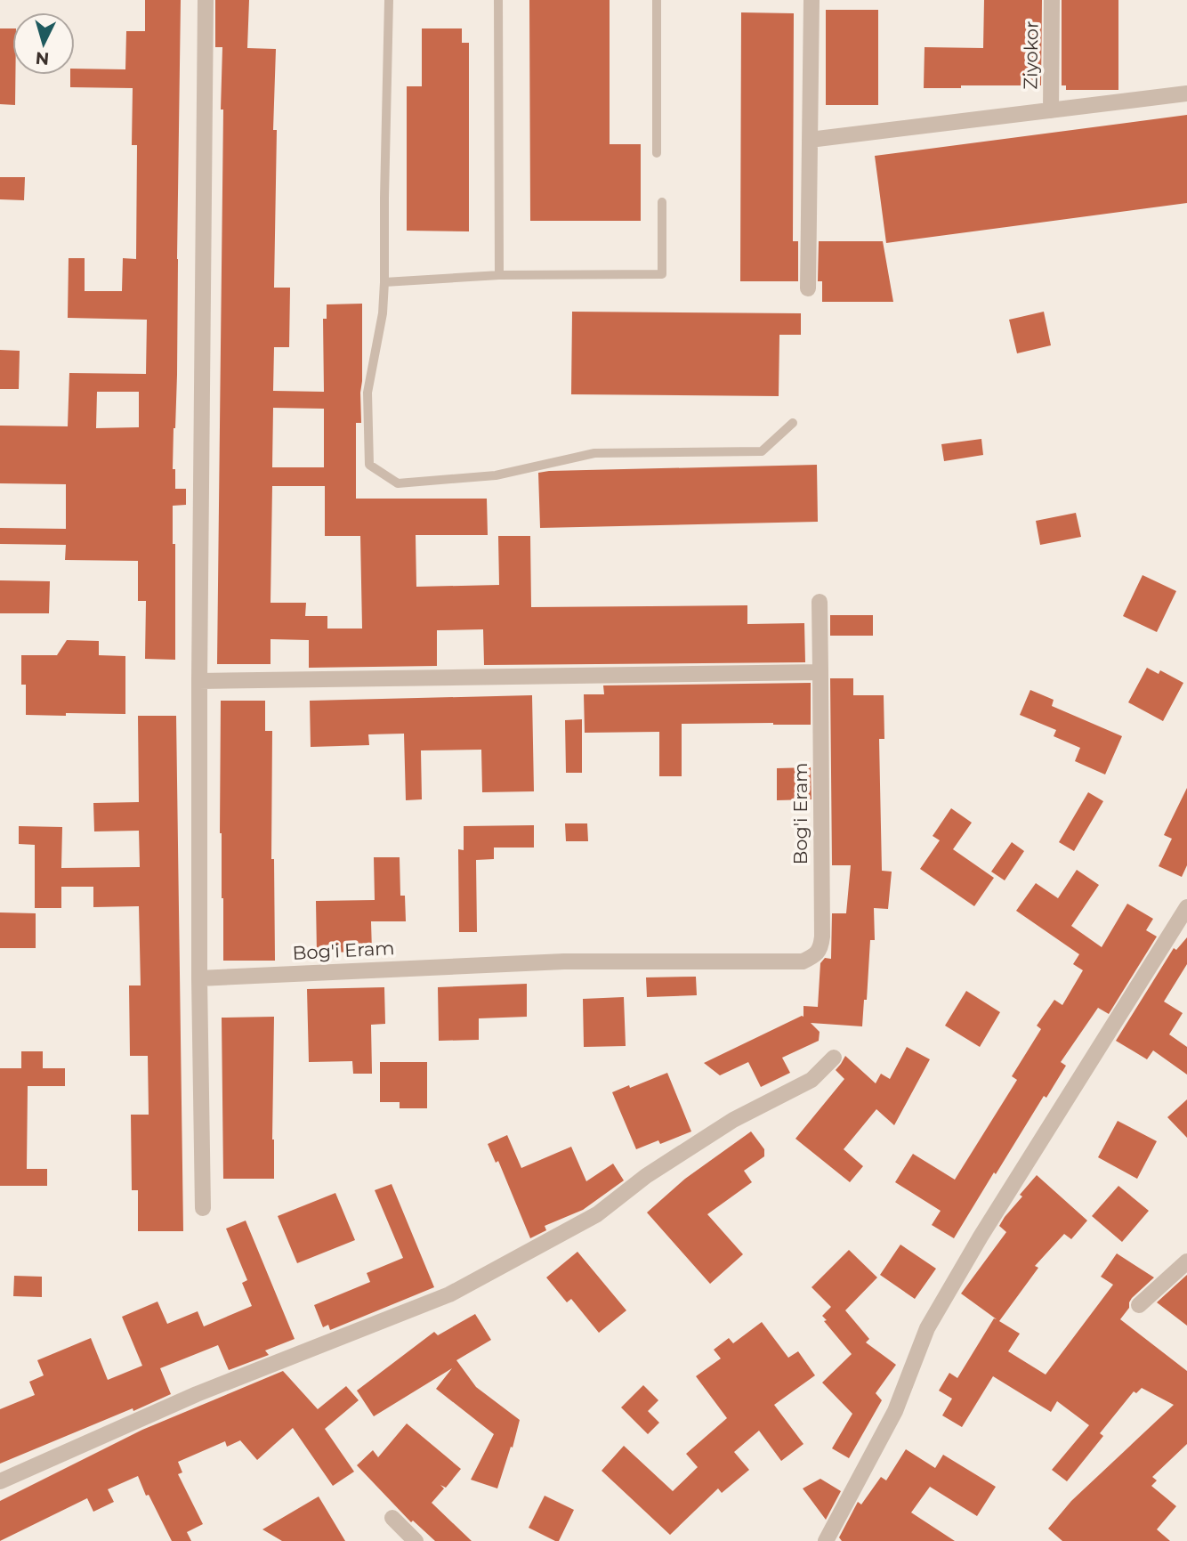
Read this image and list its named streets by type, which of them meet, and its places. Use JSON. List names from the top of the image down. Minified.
{"streets":{"street":["Ziyokor","Bog'i Eram"]},"north":"bottom"}
